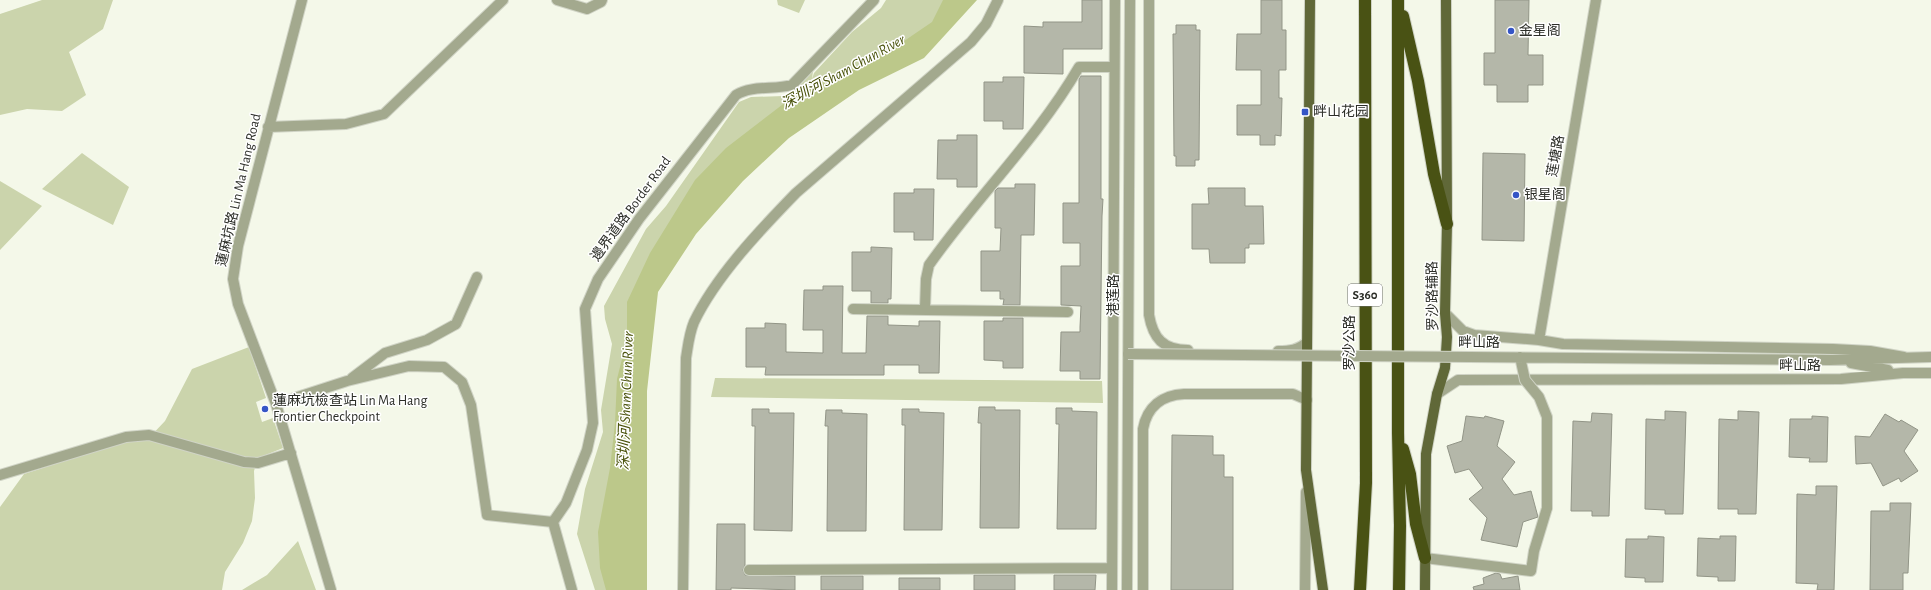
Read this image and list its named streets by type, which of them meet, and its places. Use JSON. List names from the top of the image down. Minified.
{"streets":{"highway":["S360","罗沙公路"],"main road":["罗沙路辅路"],"street":["莲塘路","蓮麻坑路 Lin Ma Hang Road","邊界道路 Border Road","港莲路","畔山路"]},"crossings":[["莲塘路","畔山路"],["港莲路","畔山路"],["罗沙路辅路","畔山路"]],"water":["深圳河 Sham Chun River"],"places":{"other":["金星阁","银星阁","蓮麻坑檢查站 Lin Ma Hang Frontier Checkpoint"],"transit":["畔山花园"]}}
